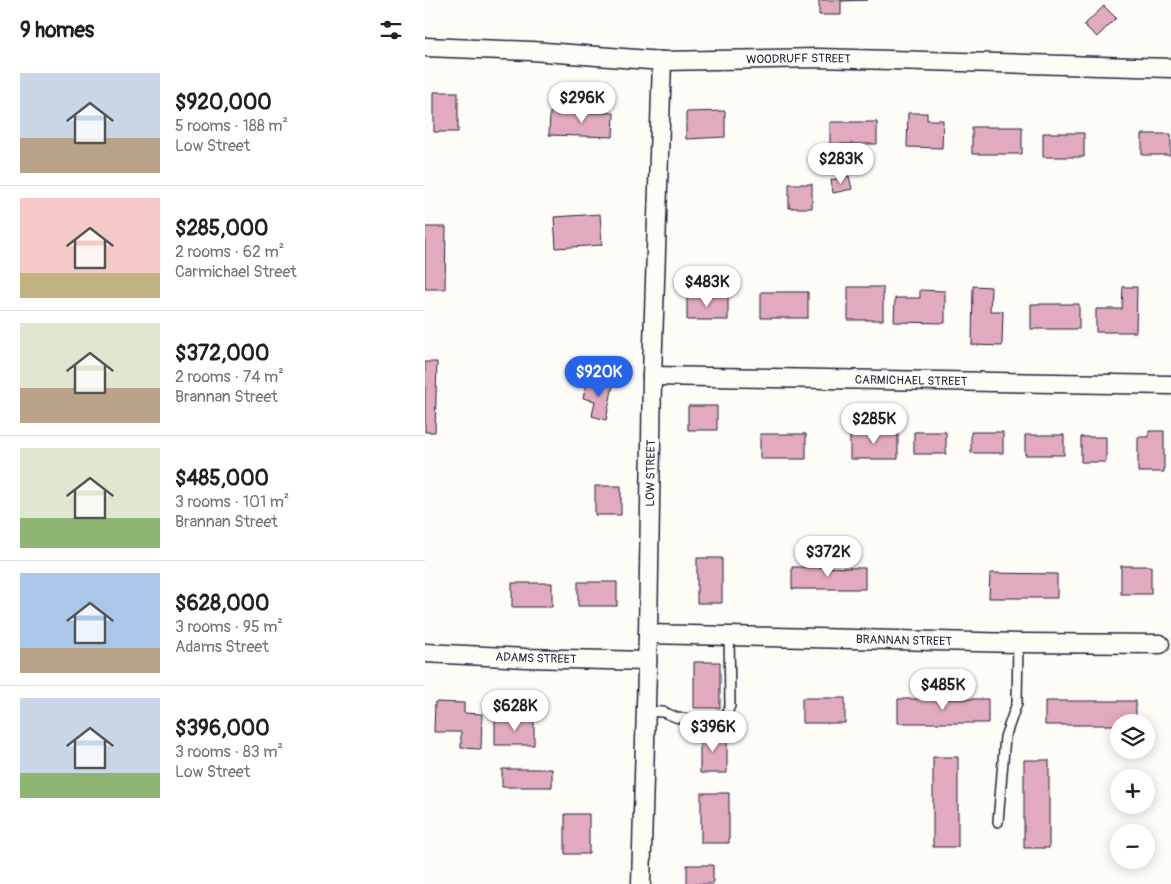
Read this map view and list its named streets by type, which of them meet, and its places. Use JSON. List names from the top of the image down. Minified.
{"streets":{"street":["WOODRUFF STREET","CARMICHAEL STREET","LOW STREET","BRANNAN STREET","ADAMS STREET"]},"crossings":[["WOODRUFF STREET","LOW STREET"],["CARMICHAEL STREET","LOW STREET"],["LOW STREET","BRANNAN STREET"],["LOW STREET","ADAMS STREET"]],"page":{"heading":"9 homes","list":[{"name":"$920,000","note":"5 rooms · 188 m² · Low Street"},{"name":"$285,000","note":"2 rooms · 62 m² · Carmichael Street"},{"name":"$372,000","note":"2 rooms · 74 m² · Brannan Street"},{"name":"$485,000","note":"3 rooms · 101 m² · Brannan Street"},{"name":"$628,000","note":"3 rooms · 95 m² · Adams Street"},{"name":"$396,000","note":"3 rooms · 83 m² · Low Street"}],"price":["$296K","$283K","$483K","$920K","$285K","$372K","$485K","$628K","$396K"],"map_buttons":["+","−"]}}
